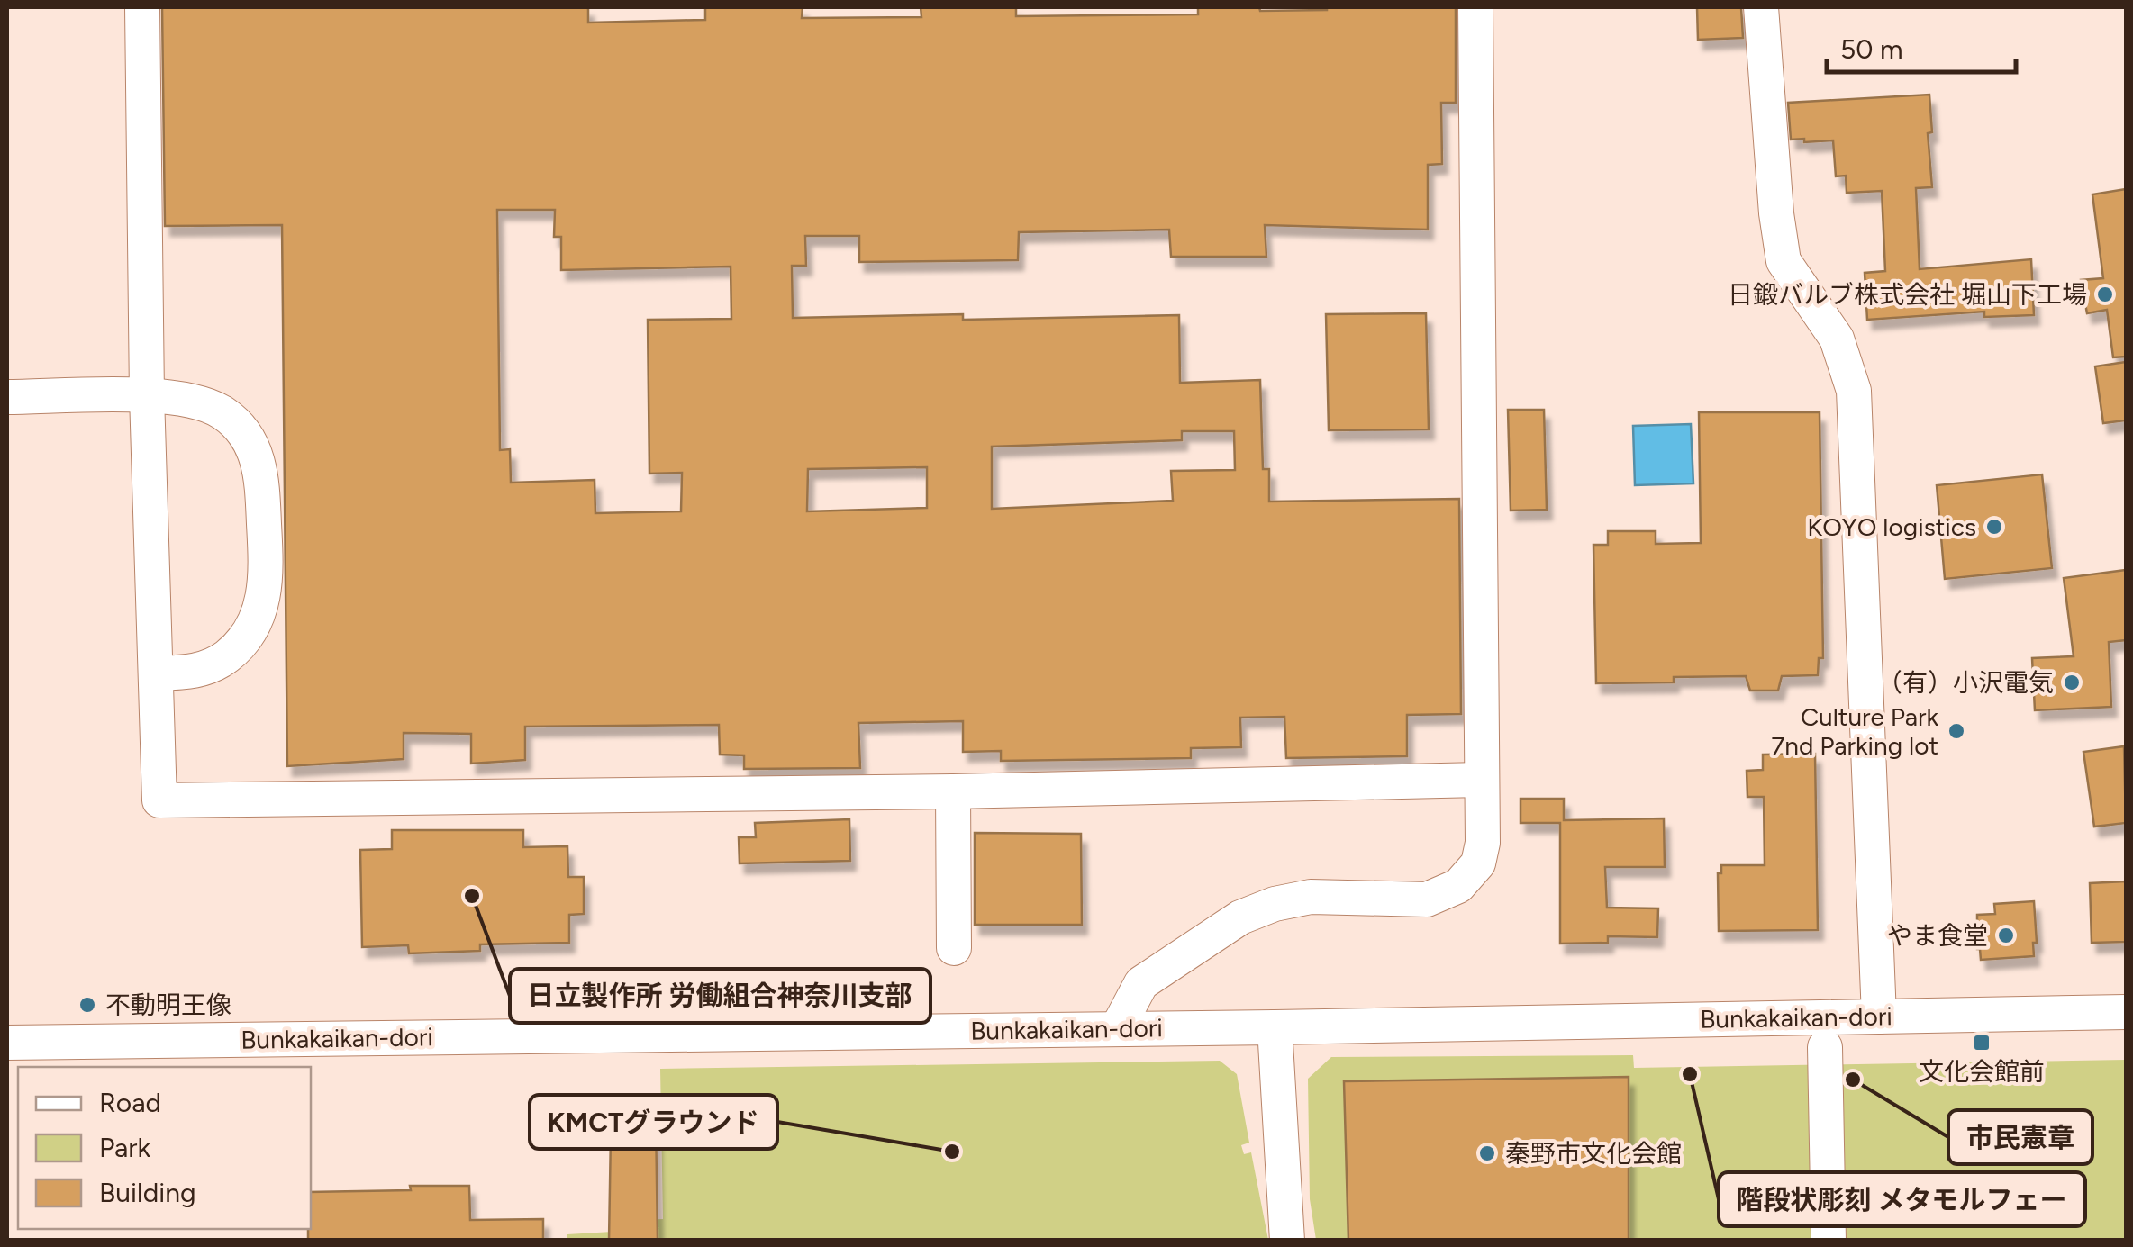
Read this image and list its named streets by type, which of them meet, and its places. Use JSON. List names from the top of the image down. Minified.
{"streets":{"street":["Bunkakaikan-dori"]},"places":{"other":["日鍛バルブ株式会社 堀山下工場","KOYO logistics","（有）小沢電気","Culture Park 7nd Parking lot","日立製作所 労働組合神奈川支部","やま食堂","不動明王像","階段状彫刻 メタモルフェー","市民憲章","KMCTグラウンド","秦野市文化会館"],"transit":["文化会館前"]},"legend":["Road","Park","Building"],"scale_bar":"50 m"}
